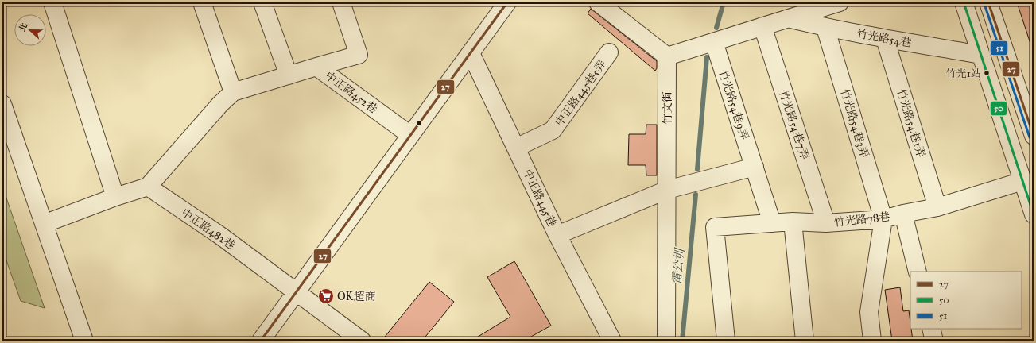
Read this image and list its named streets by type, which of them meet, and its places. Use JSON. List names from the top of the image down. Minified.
{"streets":{"street":["竹光路54巷","中正路452巷","中正路445巷5弄","竹光路54巷9弄","竹文街","竹光路54巷3弄","竹光路54巷1弄","竹光路54巷7弄","中正路445巷","竹光路78巷","中正路482巷"]},"crossings":[["竹光路54巷","竹光路54巷3弄"],["竹光路54巷","竹光路54巷1弄"],["中正路445巷5弄","中正路445巷"],["竹光路54巷9弄","竹光路78巷"],["竹光路54巷3弄","竹光路78巷"],["竹光路54巷1弄","竹光路78巷"],["竹光路54巷7弄","竹光路78巷"]],"water":["雷公圳"],"places":{"other":["竹光1站"],"supermarket":["OK超商"]},"lines":["transit line 27","transit line 50","transit line 51"],"legend":["27","50","51"],"north":"left"}
